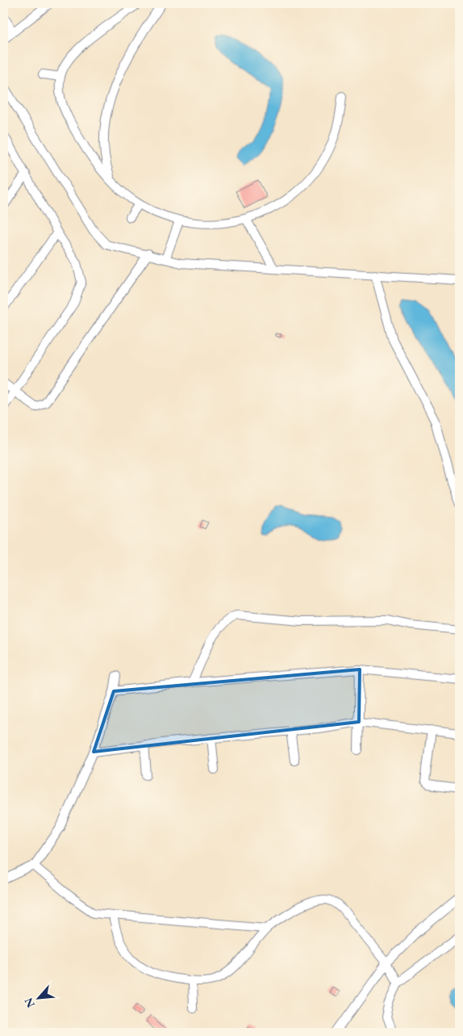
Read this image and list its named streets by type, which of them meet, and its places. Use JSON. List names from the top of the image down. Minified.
{"north":"bottom left"}
